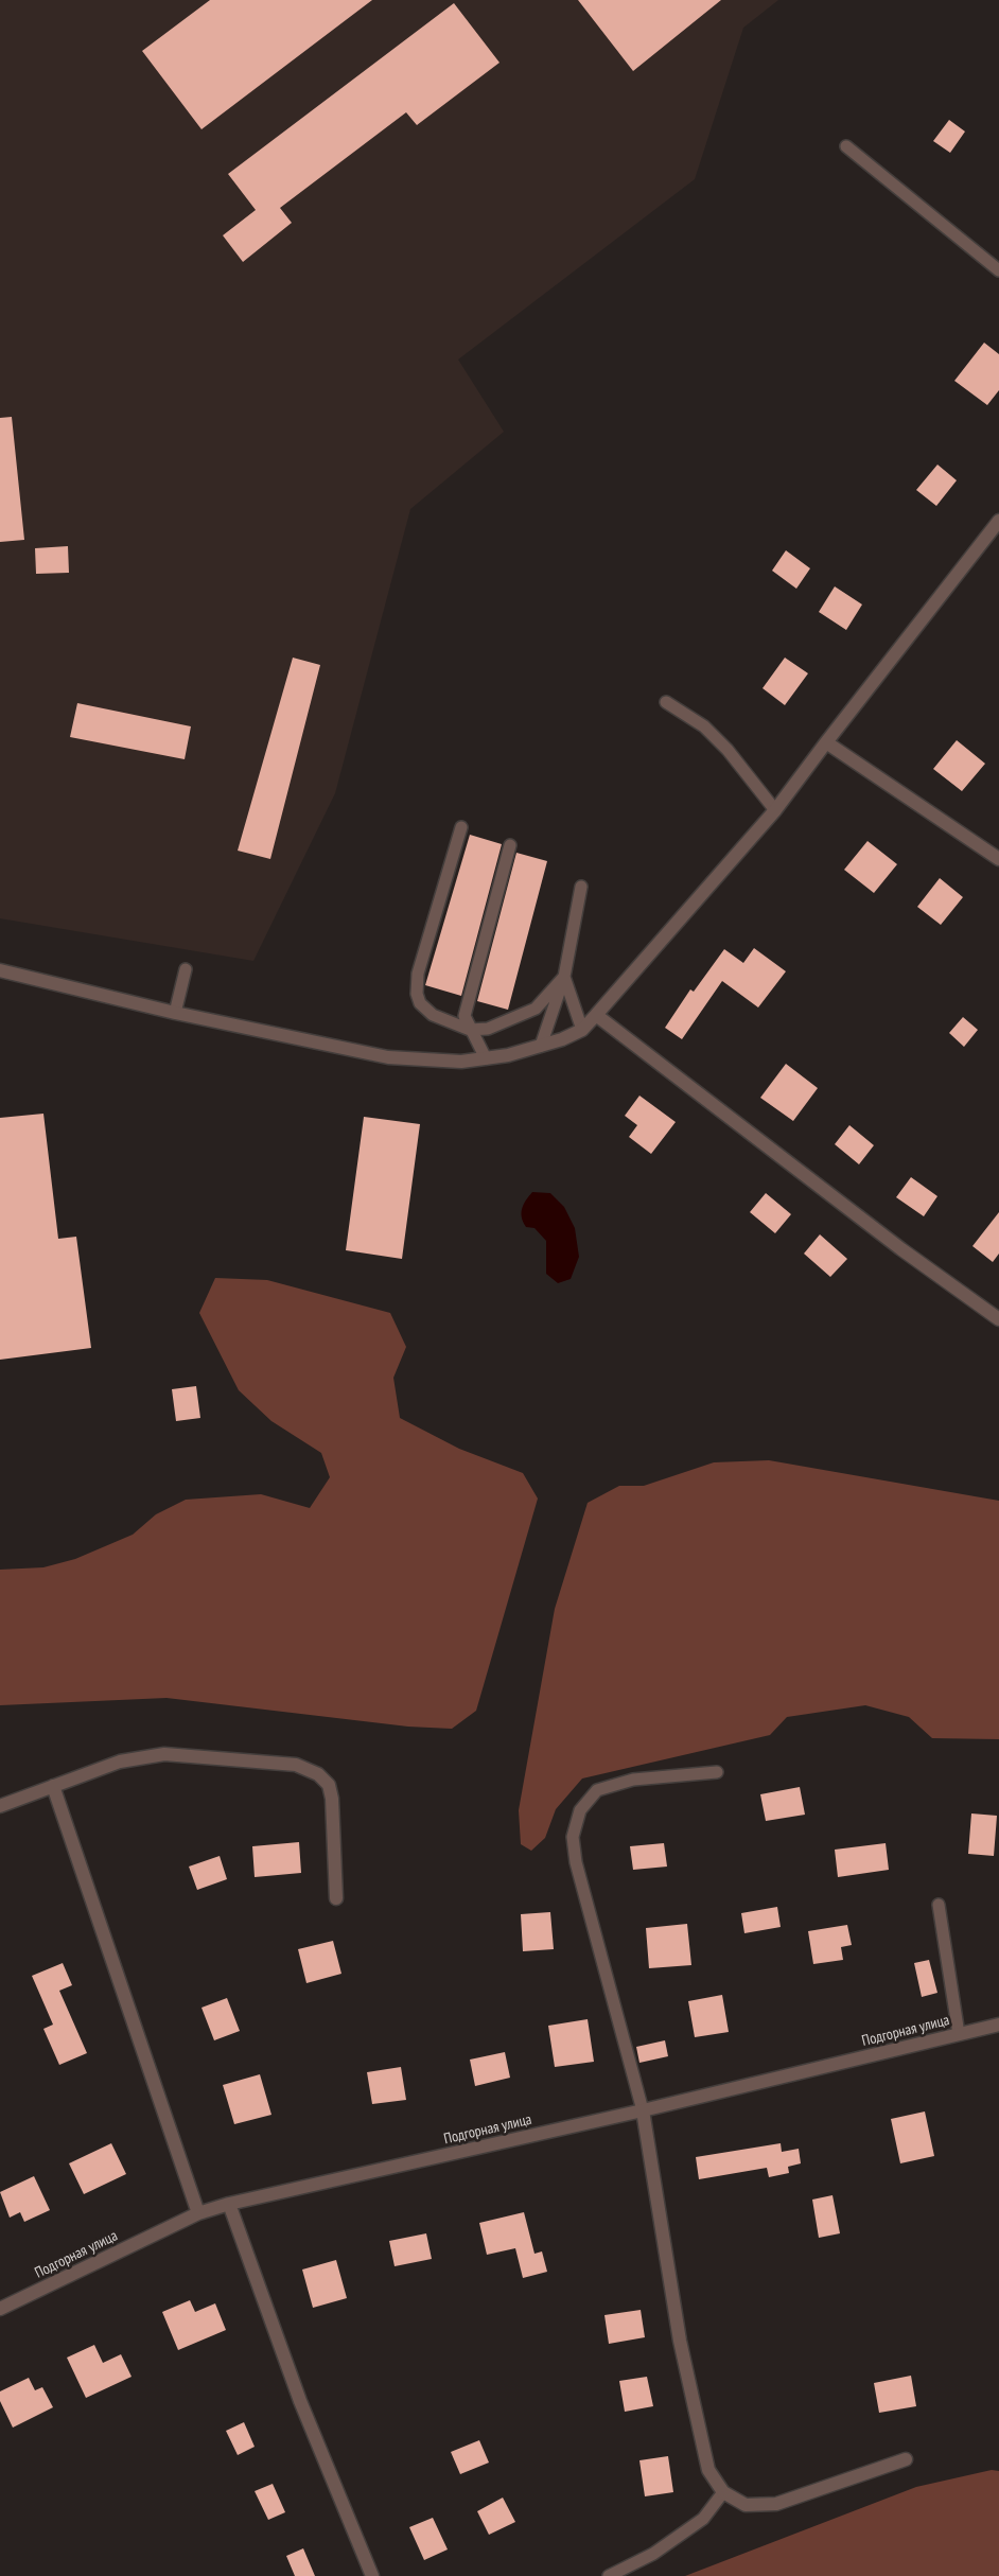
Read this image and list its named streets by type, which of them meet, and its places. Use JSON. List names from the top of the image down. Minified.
{"streets":{"street":["Подгорная улица"]}}
